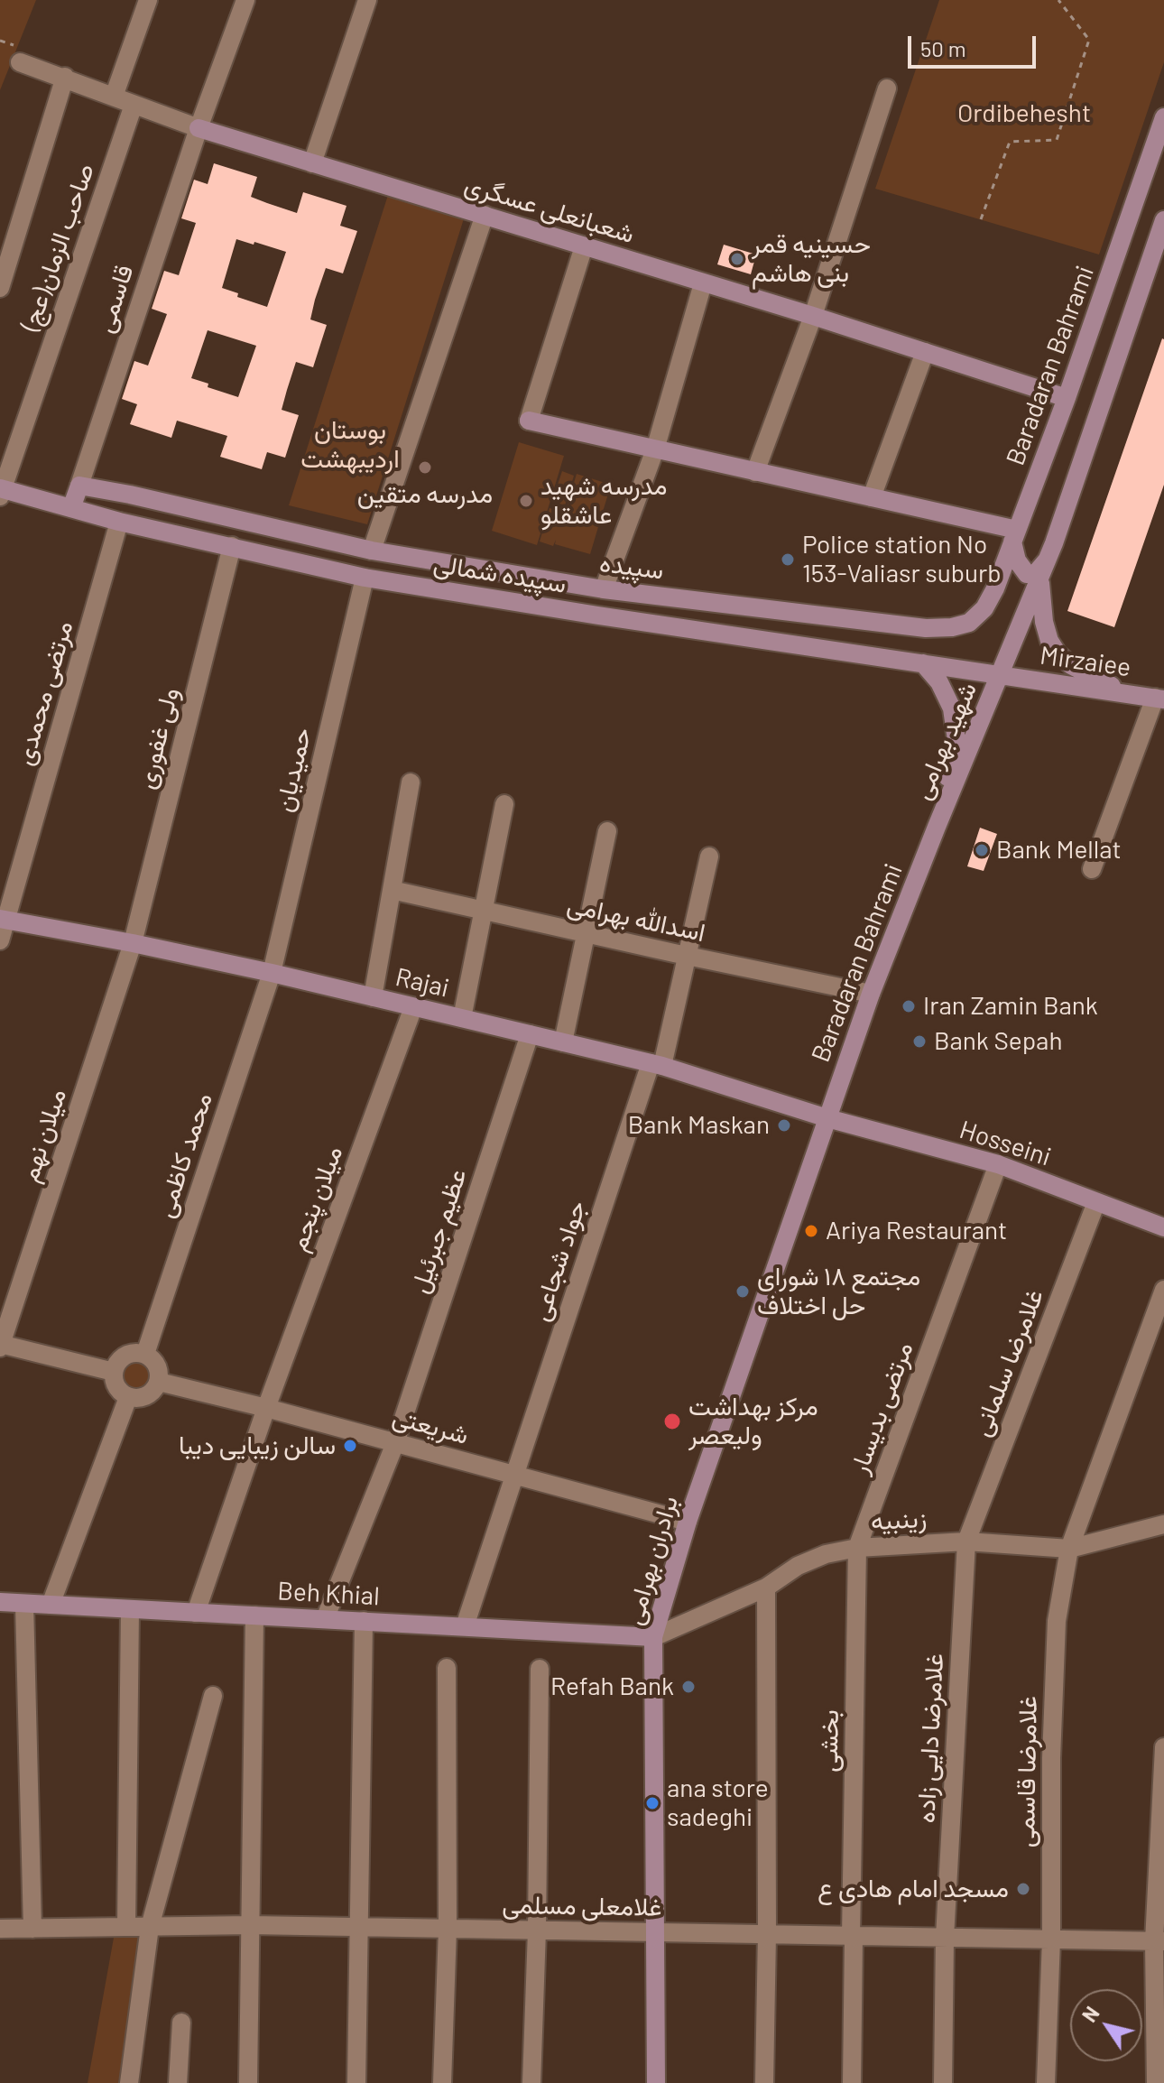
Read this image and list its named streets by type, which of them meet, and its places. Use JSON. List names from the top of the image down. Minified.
{"streets":{"main road":["شعبانعلی عسگری","Baradaran Bahrami","سپیده","سپیده شمالی","Mirzaiee","شهید بهرامی","Rajai","Hosseini","برادران بهرامی","Beh Khial"],"street":["صاحب الزمان(عج)","قاسمی","مرتضی محمدی","ولی غفوری","حمیدیان","اسدالله بهرامی","میلان نهم","محمد کاظمی","میلان پنجم","عظیم جبرئیل","جواد شجاعی","غلامرضا سلمانی","مرتضی بدیسار","شریعتی","زینبیه","غلامرضا دایی زاده","بخشی","غلامرضا قاسمی","غلامعلی مسلمی"]},"crossings":[["شعبانعلی عسگری","صاحب الزمان(عج)"],["شعبانعلی عسگری","قاسمی"],["شعبانعلی عسگری","Baradaran Bahrami"],["صاحب الزمان(عج)","سپیده شمالی"],["قاسمی","سپیده"],["Baradaran Bahrami","سپیده"],["Baradaran Bahrami","شهید بهرامی"],["Baradaran Bahrami","اسدالله بهرامی"],["Baradaran Bahrami","Rajai"],["Baradaran Bahrami","Hosseini"],["Baradaran Bahrami","برادران بهرامی"],["سپیده شمالی","Mirzaiee"],["سپیده شمالی","مرتضی محمدی"],["سپیده شمالی","ولی غفوری"],["سپیده شمالی","شهید بهرامی"],["سپیده شمالی","حمیدیان"],["Mirzaiee","شهید بهرامی"],["مرتضی محمدی","Rajai"],["ولی غفوری","Rajai"],["ولی غفوری","میلان نهم"],["حمیدیان","Rajai"],["حمیدیان","محمد کاظمی"],["اسدالله بهرامی","جواد شجاعی"],["Rajai","میلان نهم"],["Rajai","Hosseini"],["Rajai","محمد کاظمی"],["Rajai","میلان پنجم"],["Rajai","عظیم جبرئیل"],["Rajai","جواد شجاعی"],["Rajai","برادران بهرامی"],["Hosseini","غلامرضا سلمانی"],["Hosseini","مرتضی بدیسار"],["Hosseini","برادران بهرامی"],["محمد کاظمی","شریعتی"],["میلان پنجم","شریعتی"],["میلان پنجم","Beh Khial"],["عظیم جبرئیل","شریعتی"],["عظیم جبرئیل","Beh Khial"],["جواد شجاعی","شریعتی"],["جواد شجاعی","Beh Khial"],["غلامرضا سلمانی","زینبیه"],["غلامرضا سلمانی","غلامرضا دایی زاده"],["مرتضی بدیسار","زینبیه"],["مرتضی بدیسار","بخشی"],["شریعتی","برادران بهرامی"],["زینبیه","برادران بهرامی"],["زینبیه","Beh Khial"],["زینبیه","غلامرضا دایی زاده"],["زینبیه","بخشی"],["زینبیه","غلامرضا قاسمی"],["برادران بهرامی","Beh Khial"],["برادران بهرامی","غلامعلی مسلمی"],["غلامرضا دایی زاده","غلامعلی مسلمی"],["بخشی","غلامعلی مسلمی"],["غلامرضا قاسمی","غلامعلی مسلمی"]],"parks":["Ordibehesht","بوستان اردیبهشت"],"places":["حسینیه قمر بنی هاشم","مدرسه متقین","مدرسه شهید عاشقلو","Police station No 153-Valiasr suburb","Bank Mellat","Iran Zamin Bank","Bank Sepah","Bank Maskan","Ariya Restaurant","مجتمع ۱۸ شورای حل اختلاف","مرکز بهداشت ولیعصر","سالن زیبایی دیبا","Refah Bank","ana store sadeghi","مسجد امام هادی ع"],"scale_bar":"50 m","north":"top left"}
